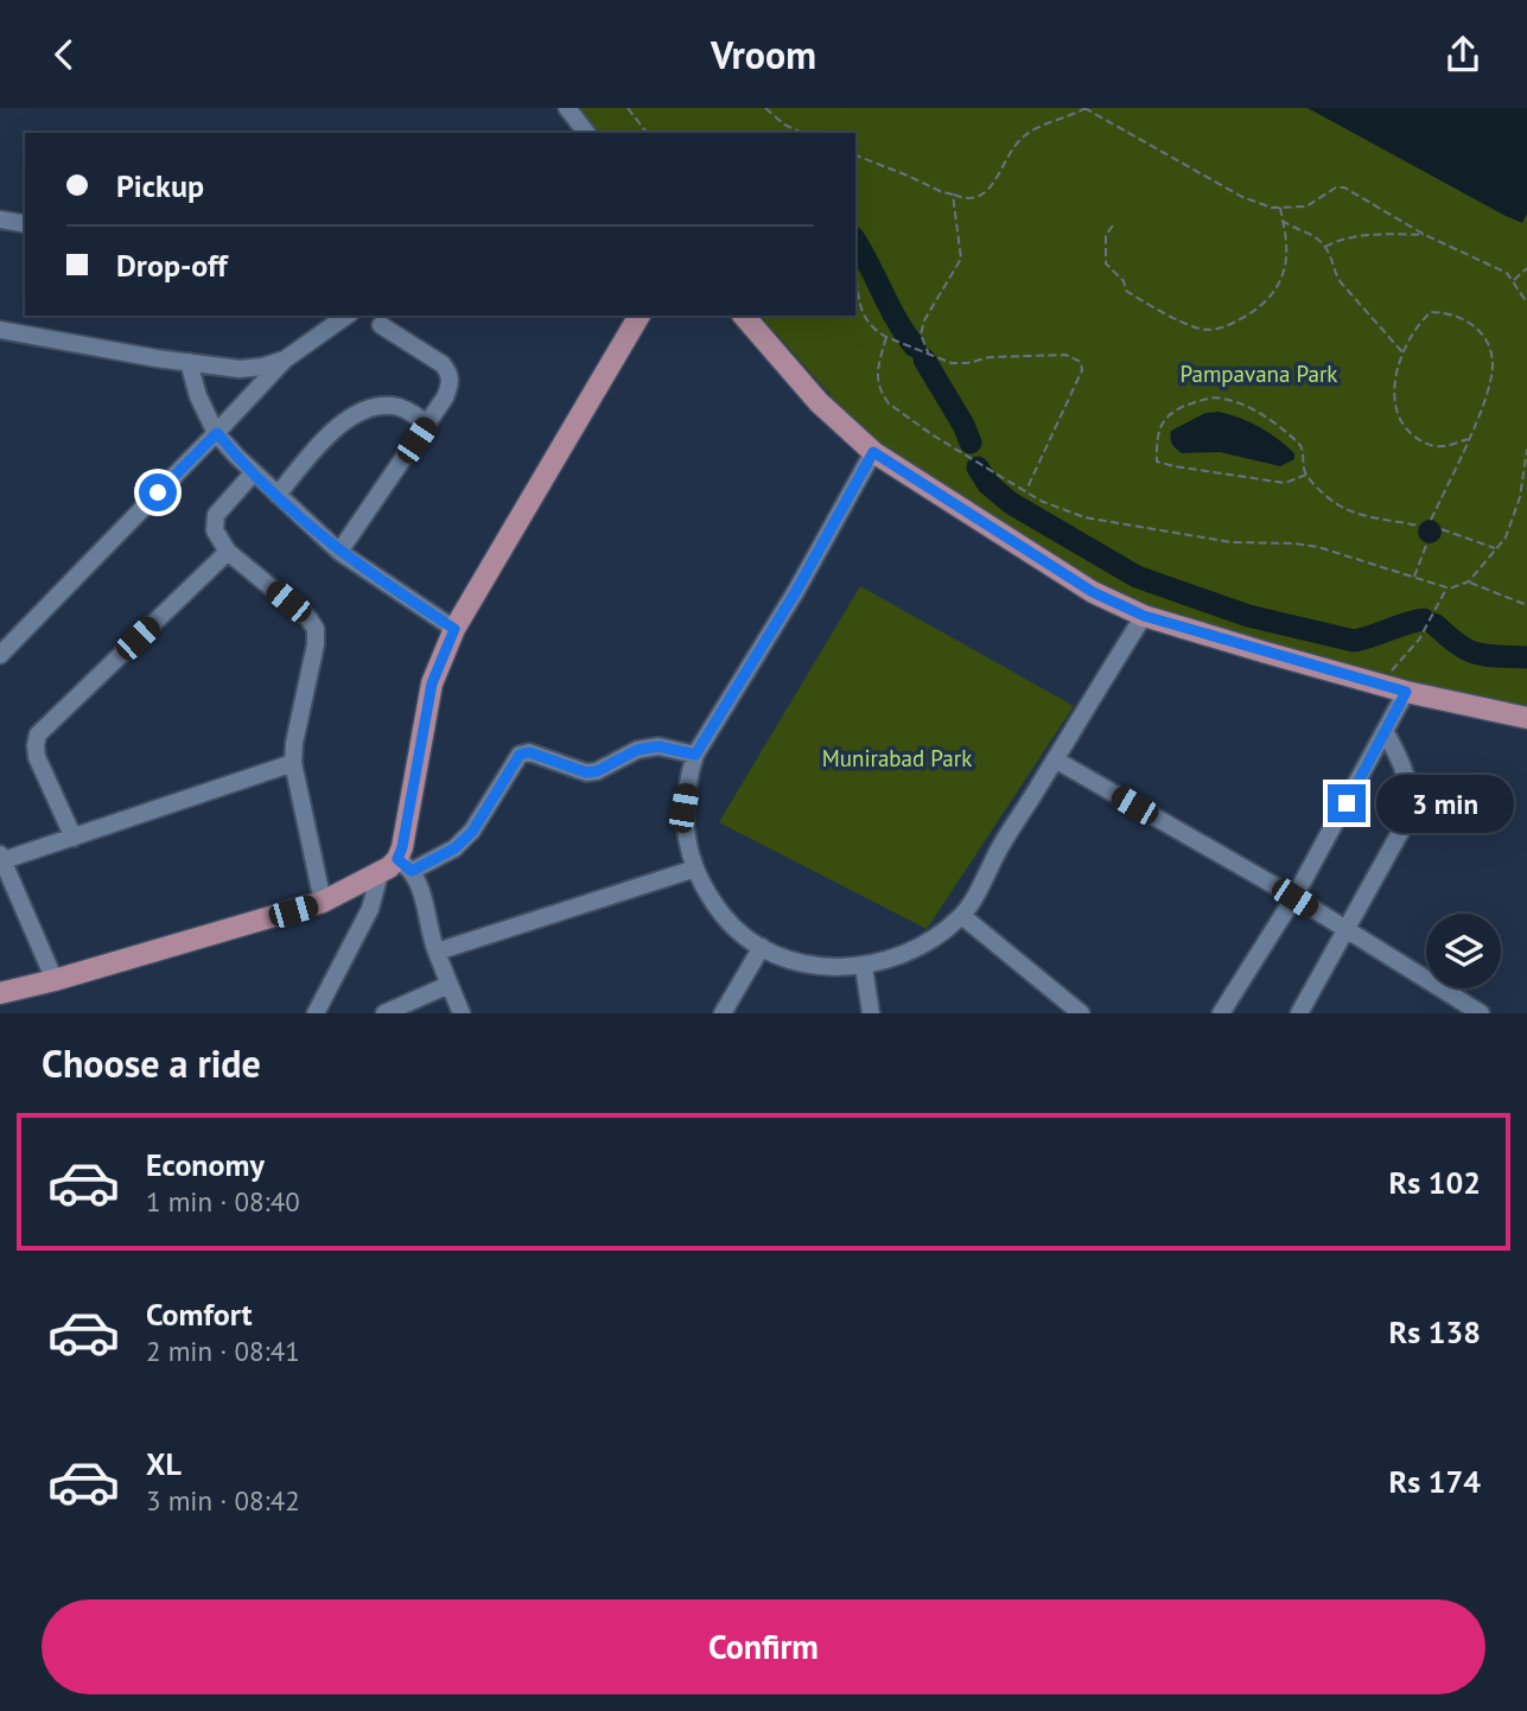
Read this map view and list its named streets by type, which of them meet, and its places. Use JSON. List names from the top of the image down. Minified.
{"parks":["Pampavana Park","Munirabad Park"],"page":{"header":"Vroom","banner":["Pickup","Drop-off"],"bubble":"3 min","heading":"Choose a ride","list":[{"name":"Economy","note":"1 min · 08:40","value":"Rs 102"},{"name":"Comfort","note":"2 min · 08:41","value":"Rs 138"},{"name":"XL","note":"3 min · 08:42","value":"Rs 174"}],"buttons":"Confirm"}}
